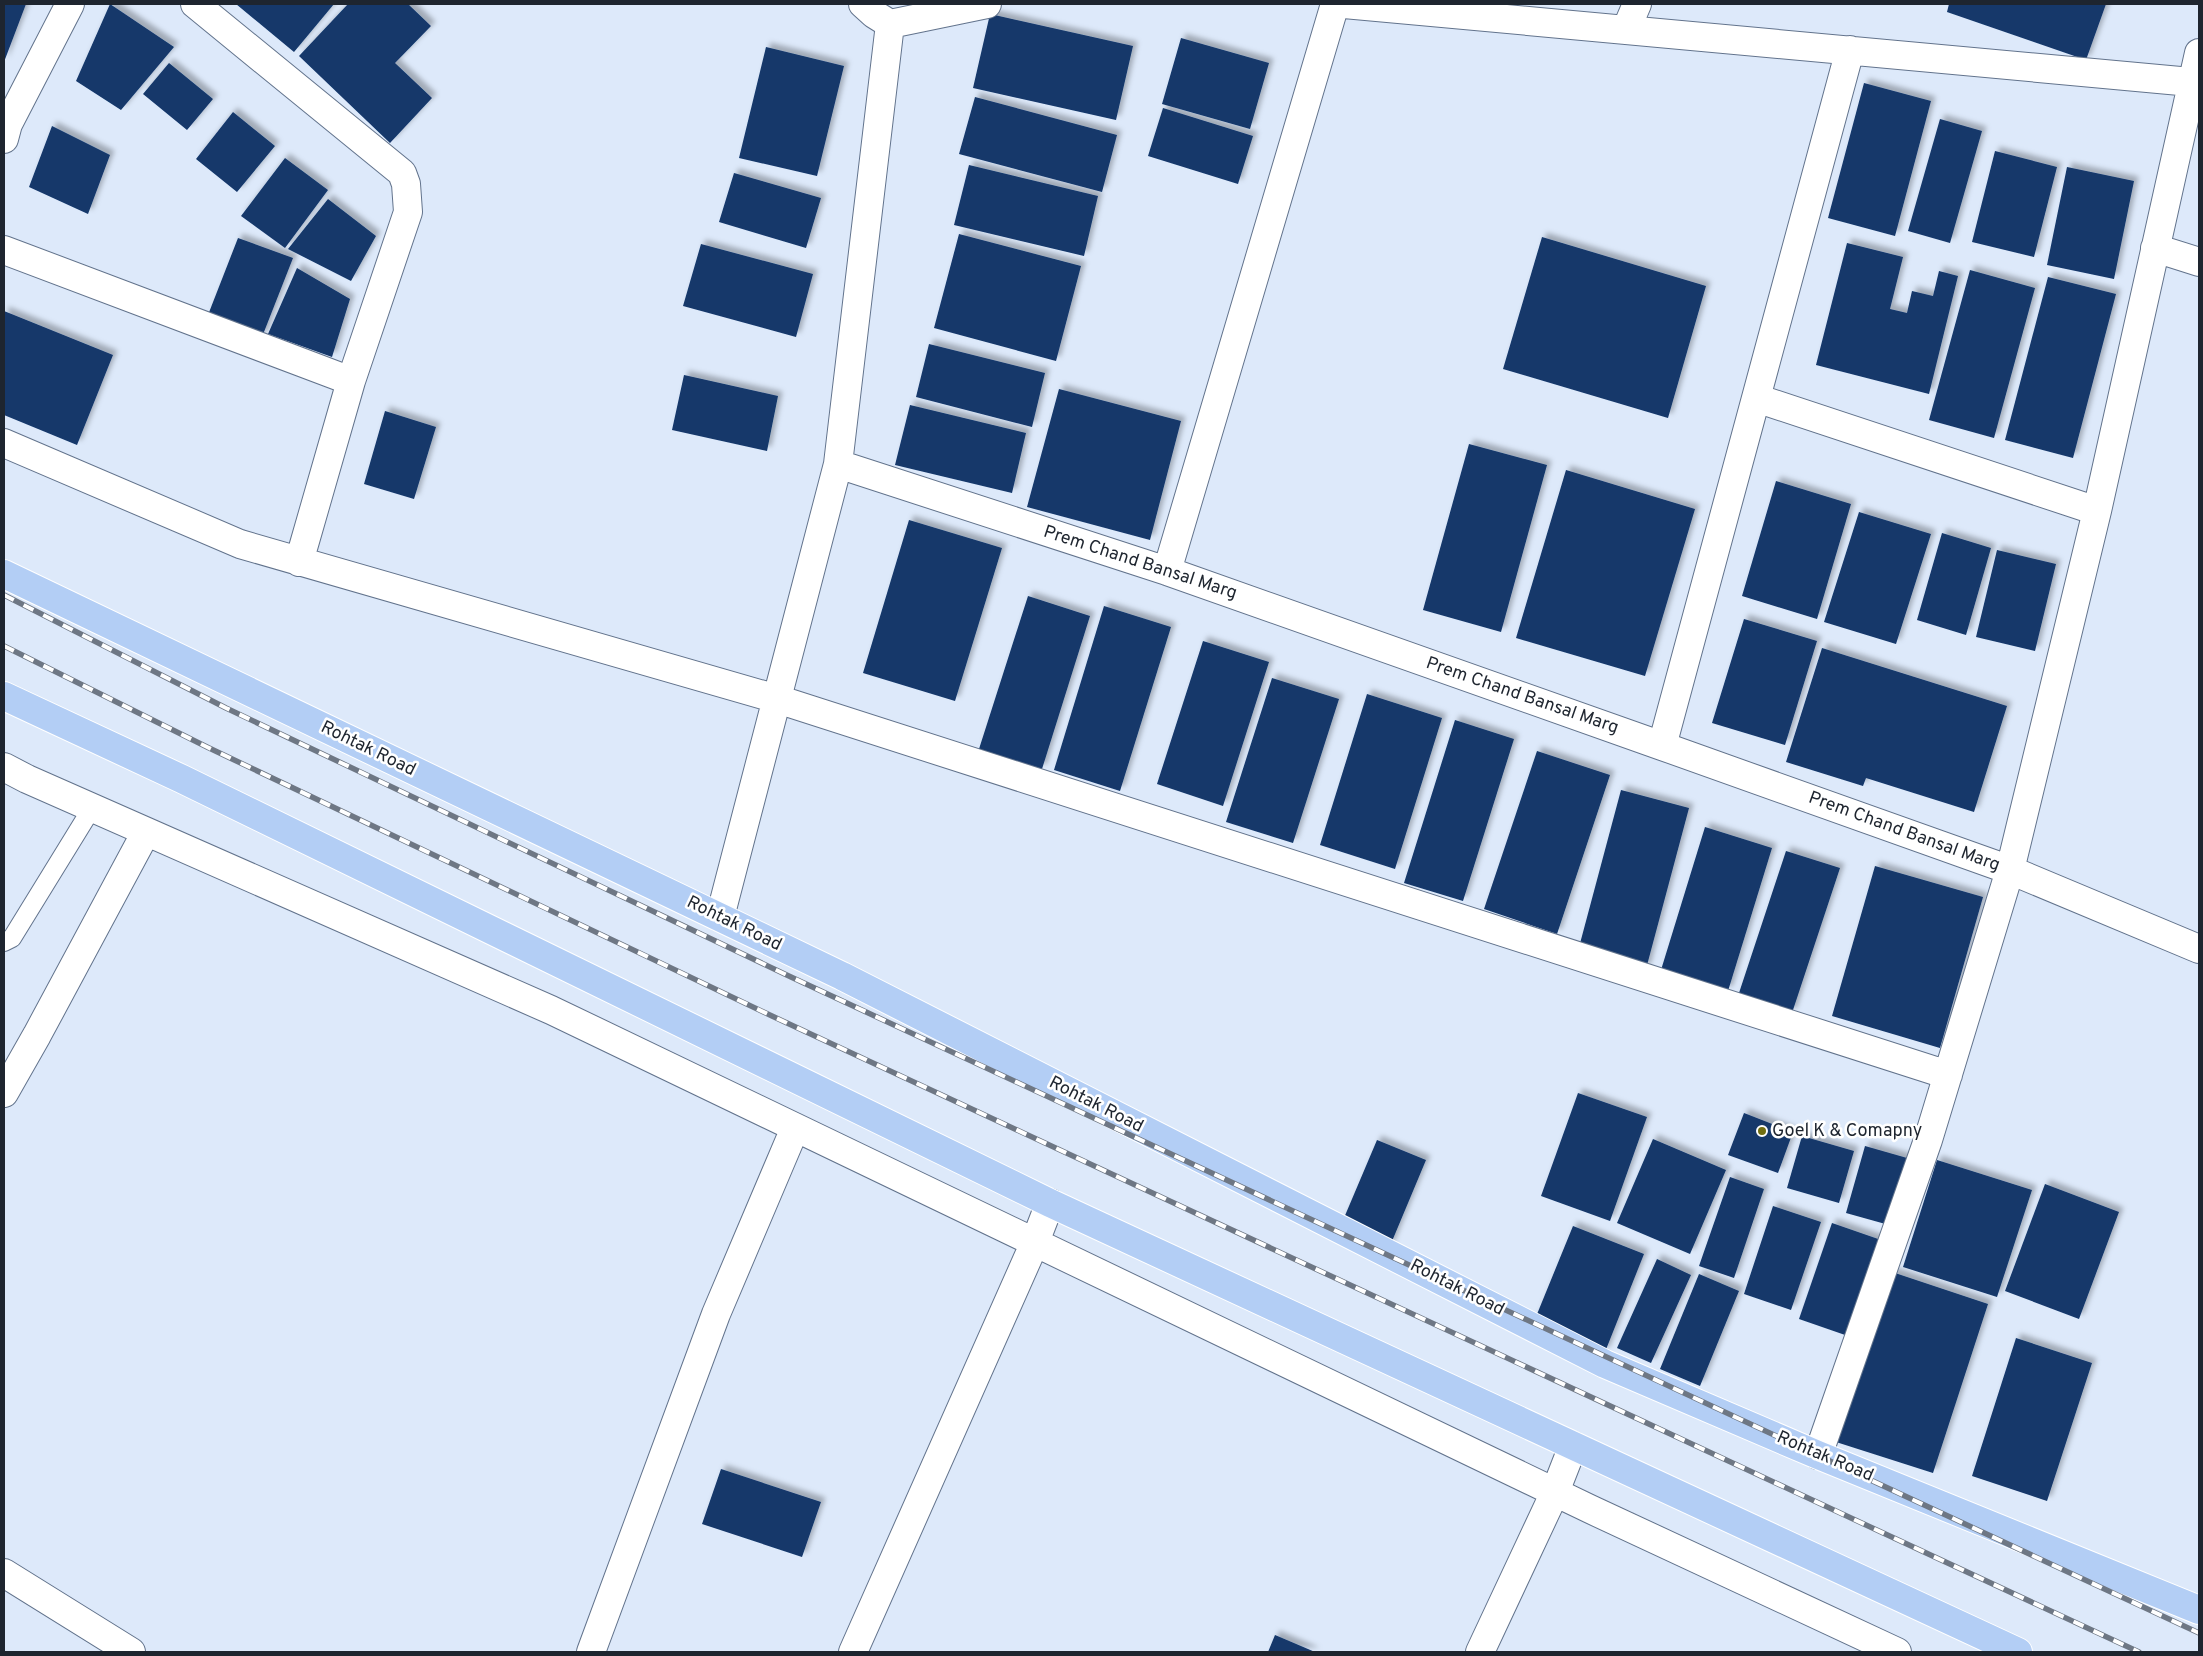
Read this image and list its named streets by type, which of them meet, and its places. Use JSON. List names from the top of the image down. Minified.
{"streets":{"main road":["Rohtak Road"],"street":["Prem Chand Bansal Marg"]},"places":["Goel K & Comapny"]}
